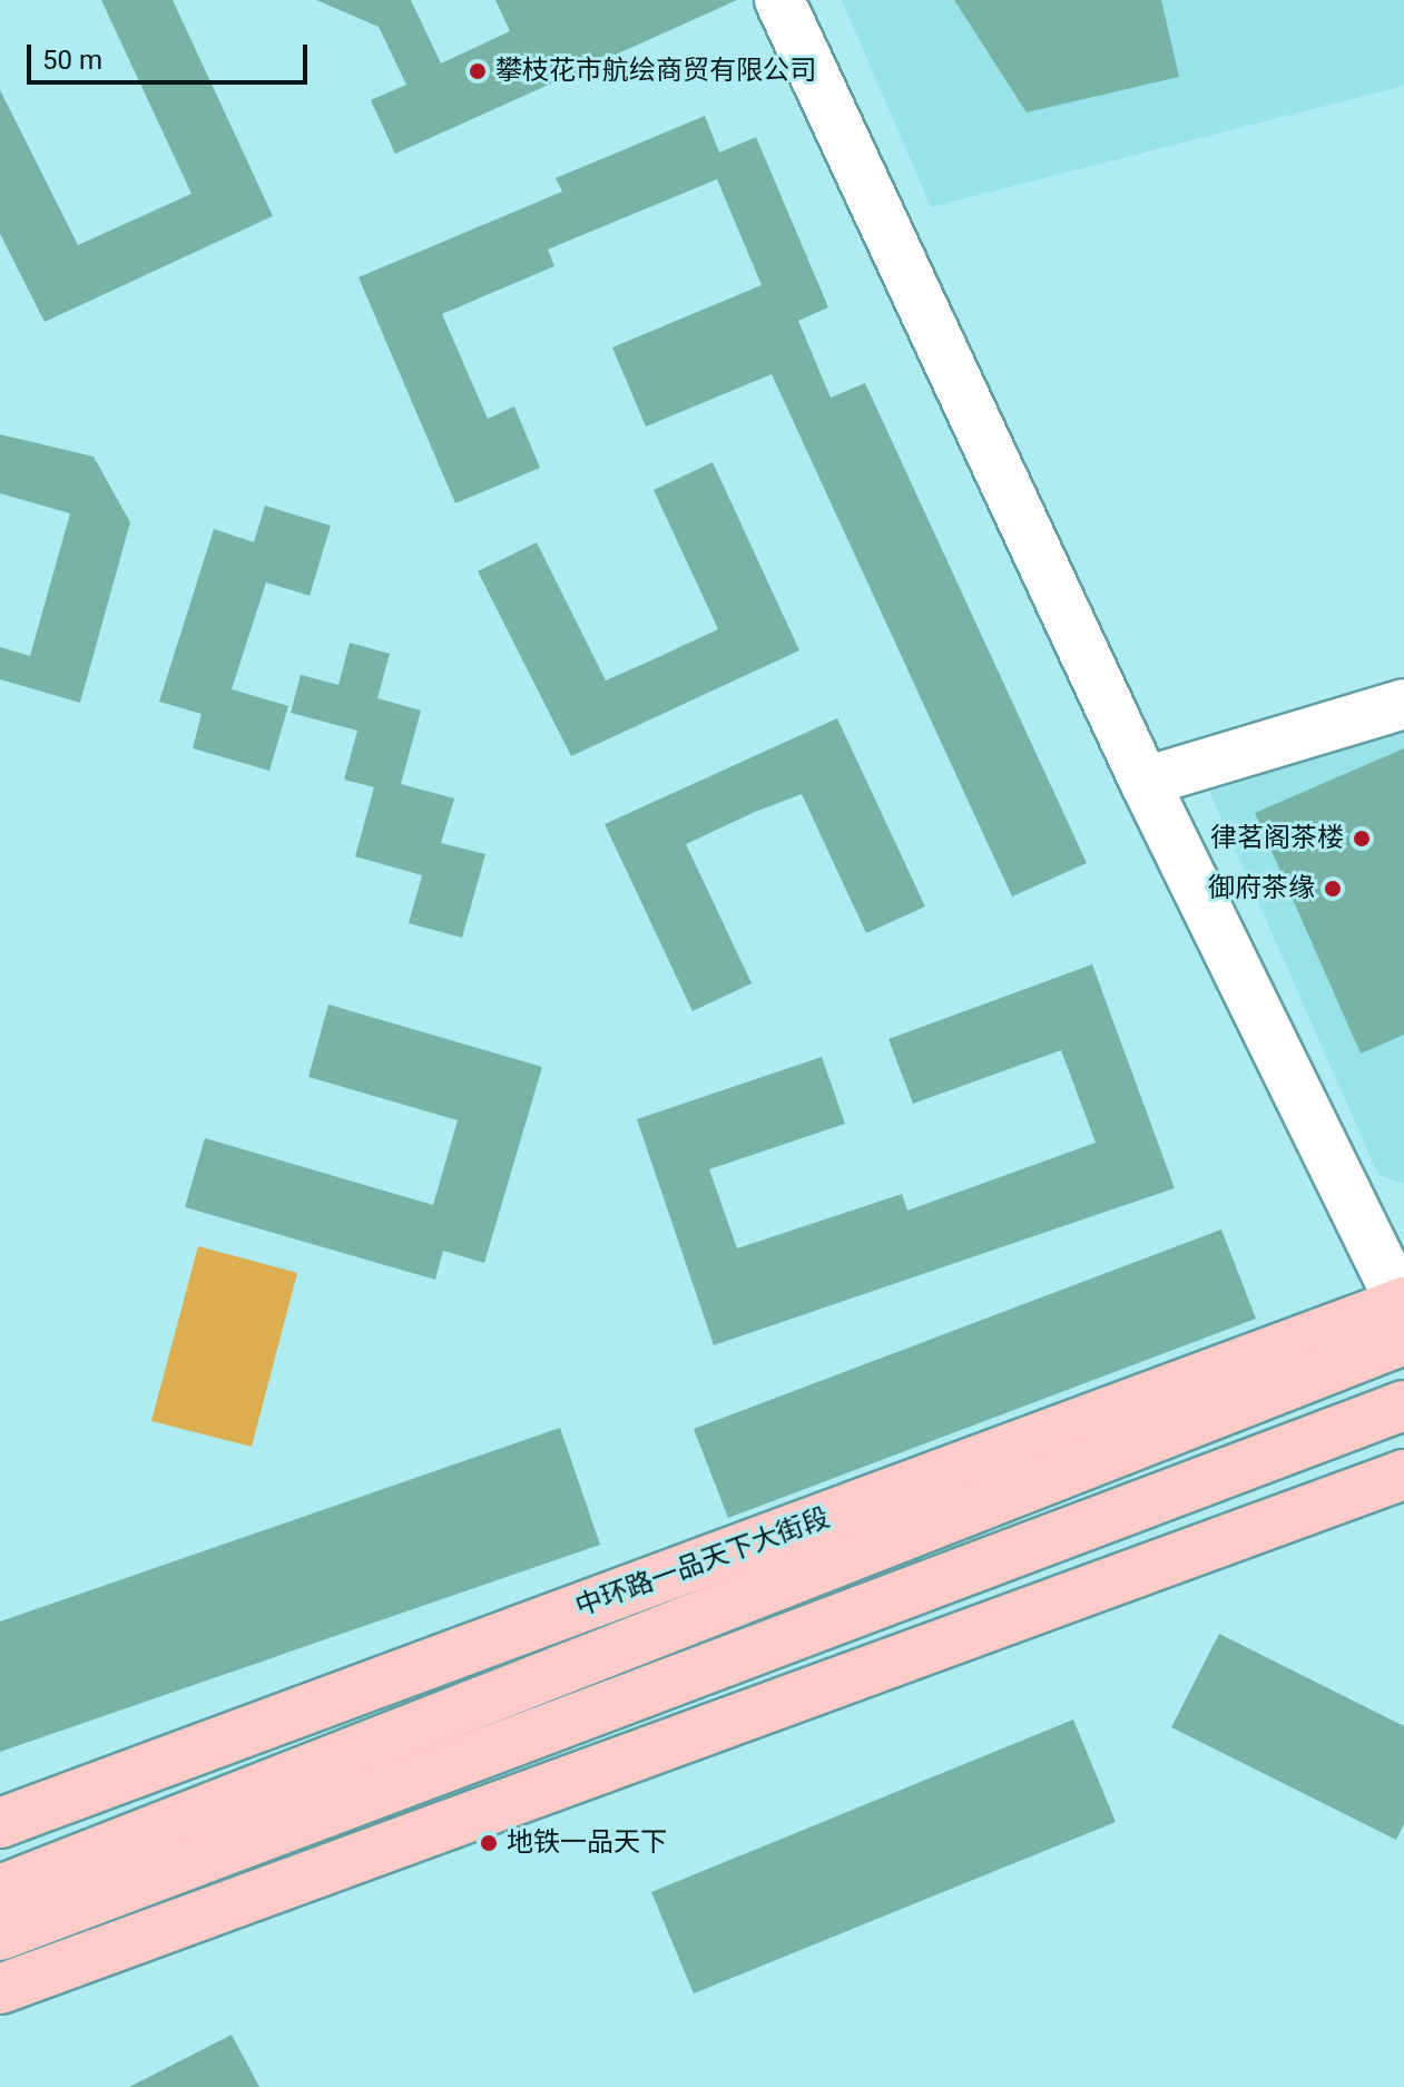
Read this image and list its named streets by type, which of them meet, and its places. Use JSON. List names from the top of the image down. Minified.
{"streets":{"main road":["中环路一品天下大街段"]},"places":["攀枝花市航绘商贸有限公司","律茗阁茶楼","御府茶缘","地铁一品天下"],"scale_bar":"50 m"}
